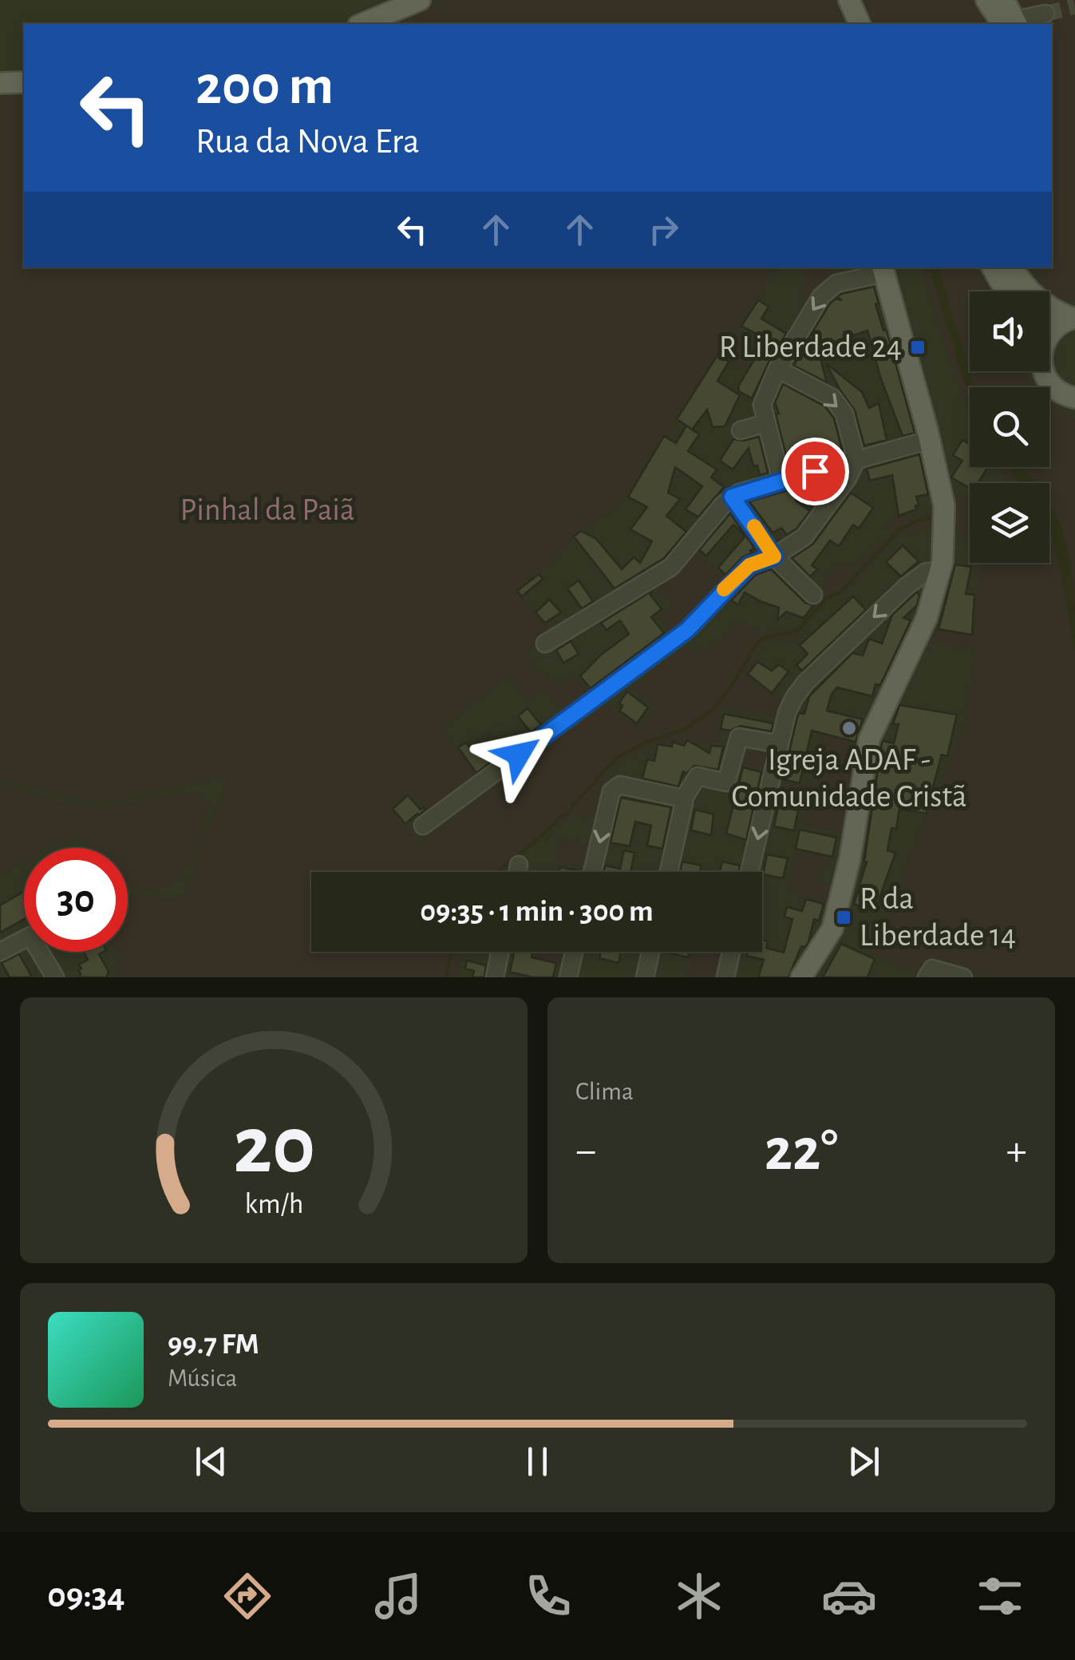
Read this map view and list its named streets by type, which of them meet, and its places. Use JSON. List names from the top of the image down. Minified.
{"parks":["Pinhal da Paiã"],"places":{"transit":["R Liberdade 24","R da Liberdade 14"],"other":["Igreja ADAF - Comunidade Cristã"]},"page":{"turn":["200 m","Rua da Nova Era"],"limit":"30","trip":"09:35 · 1 min · 300 m","tile":"Clima","heat":["−","22°","+"],"song":["99.7 FM","Música"],"tabs":"09:34","gauge":["20","km/h"]}}
